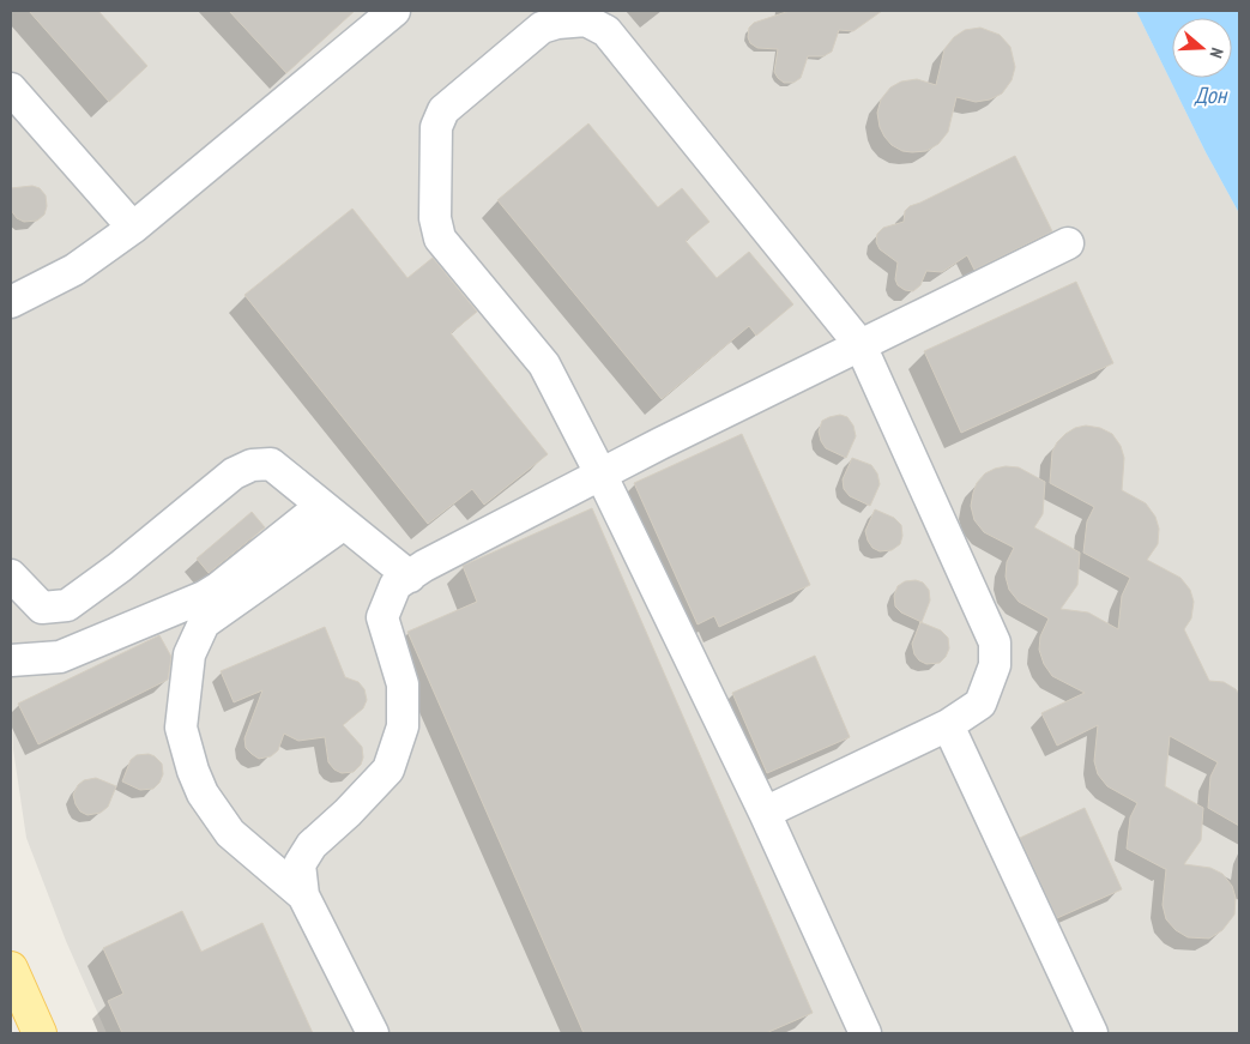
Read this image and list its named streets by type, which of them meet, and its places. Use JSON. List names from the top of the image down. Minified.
{"water":["Дон"],"north":"right"}
